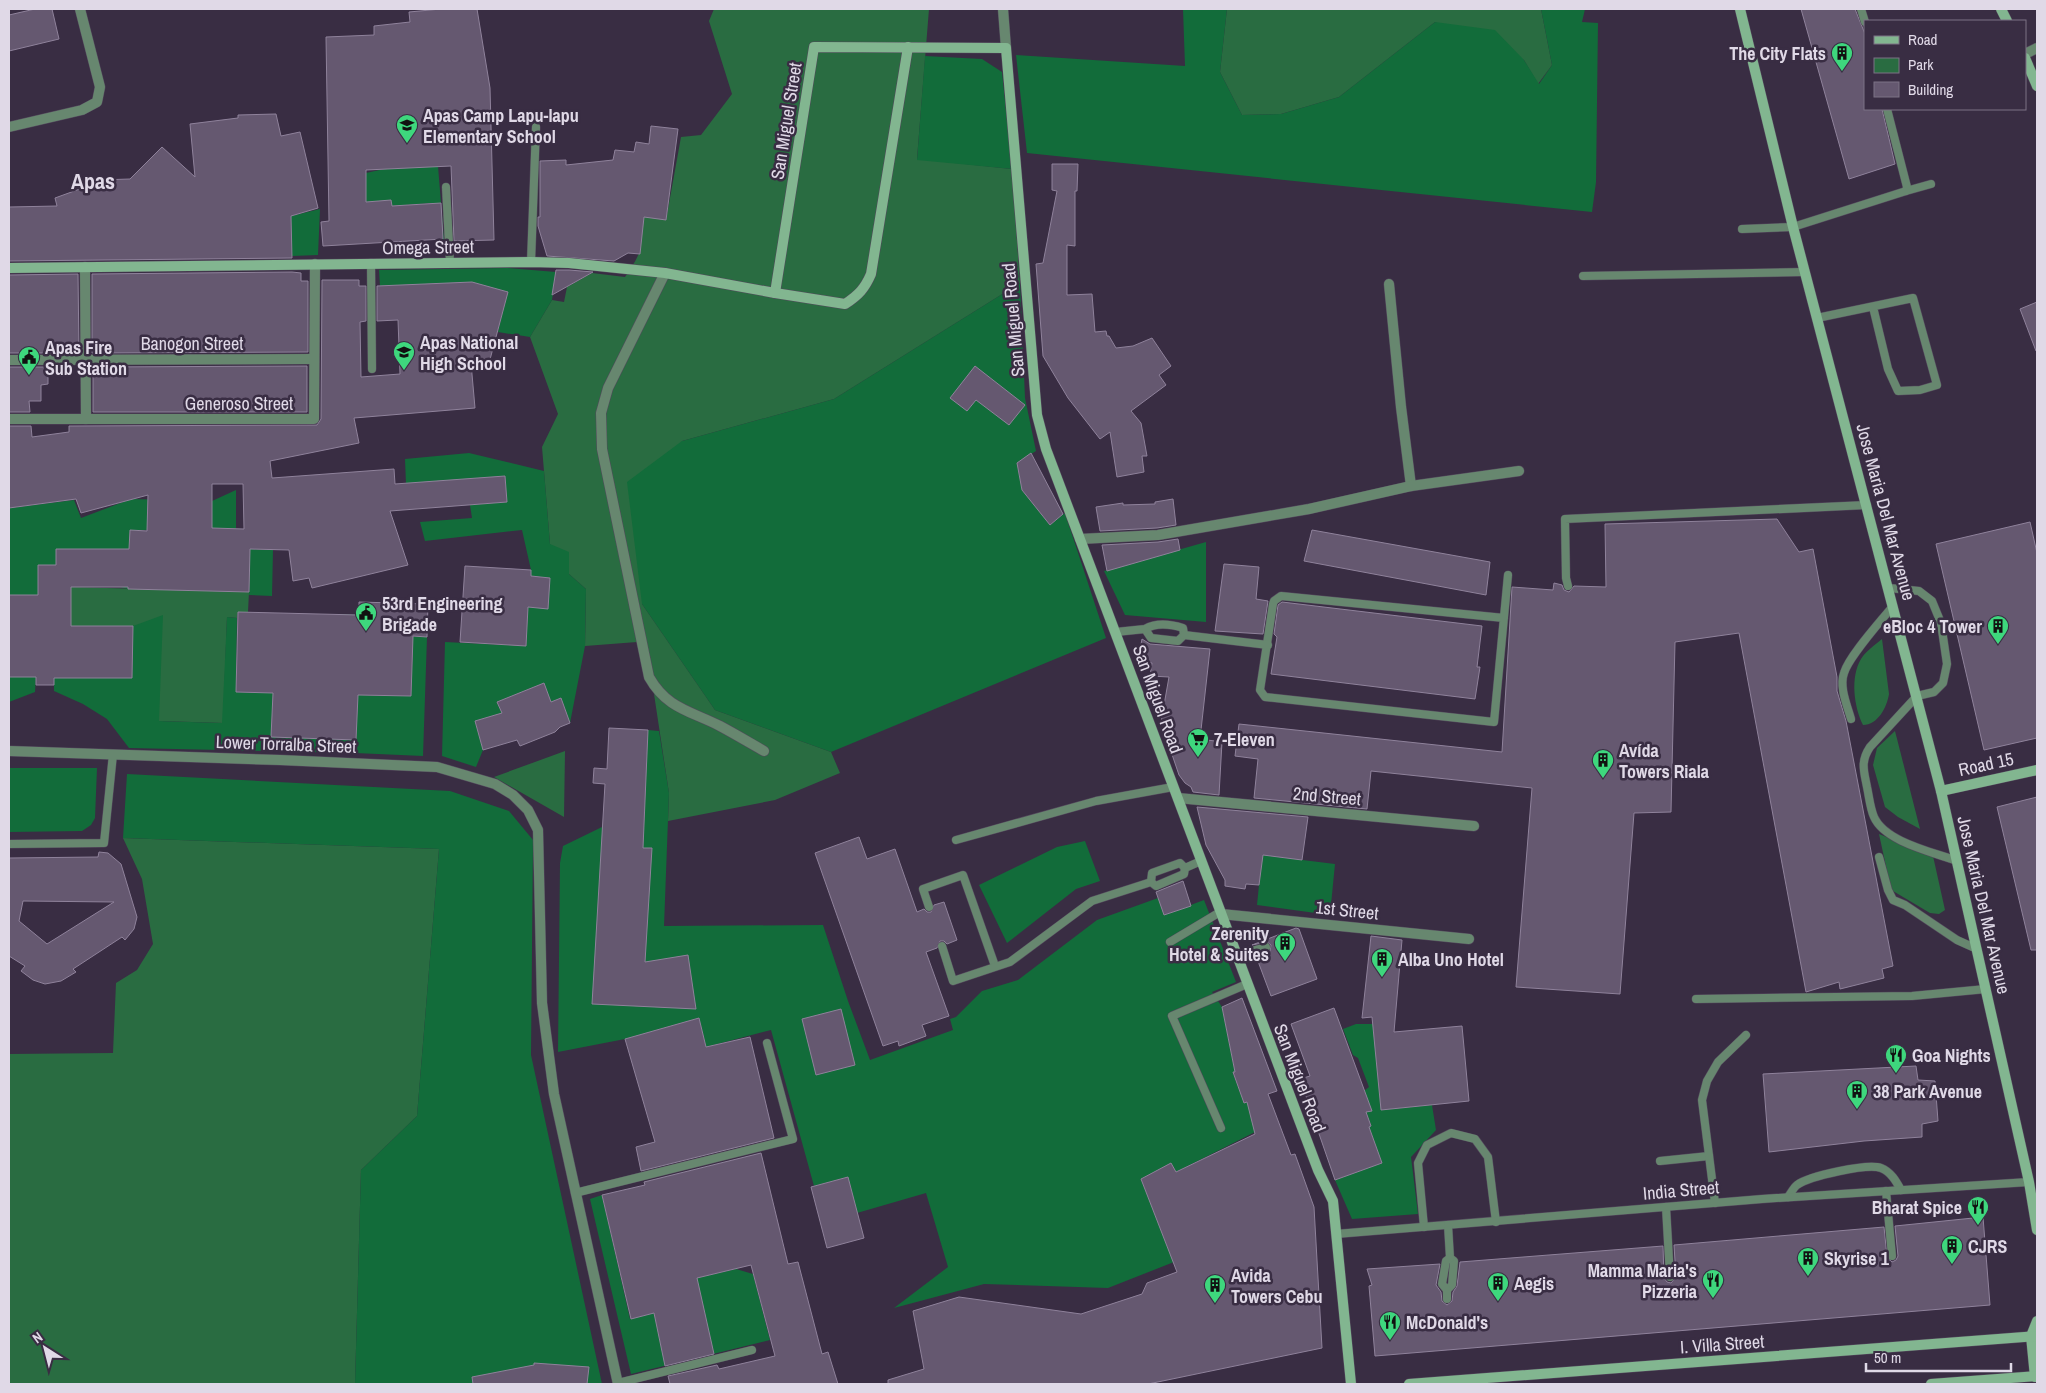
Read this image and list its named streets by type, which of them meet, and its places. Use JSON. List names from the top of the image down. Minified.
{"streets":{"street":["San Miguel Street","Omega Street","San Miguel Road","Banogon Street","Generoso Street","Jose Maria Del Mar Avenue","Lower Torralba Street","Road 15","2nd Street","1st Street","I. Villa Street"],"lane":["India Street"]},"crossings":[["San Miguel Street","Omega Street"],["San Miguel Street","San Miguel Road"],["Omega Street","Generoso Street"],["San Miguel Road","2nd Street"],["San Miguel Road","1st Street"],["San Miguel Road","India Street"],["Banogon Street","Generoso Street"],["Jose Maria Del Mar Avenue","Road 15"],["Jose Maria Del Mar Avenue","India Street"]],"districts":["Apas"],"places":{"building":["The City Flats","eBloc 4 Tower","Avída Towers Riala","Zerenity Hotel & Suites","Alba Uno Hotel","38 Park Avenue","CJRS","Skyrise 1","Aegis","Avida Towers Cebu"],"school or university":["Apas Camp Lapu-lapu Elementary School","Apas National High School"],"public building":["Apas Fire Sub Station","53rd Engineering Brigade"],"supermarket":["7-Eleven"],"restaurant":["Goa Nights","Bharat Spice","Mamma Maria's Pizzeria","McDonald's"]},"legend":["Road","Park","Building"],"scale_bar":"50 m","north":"top left"}
